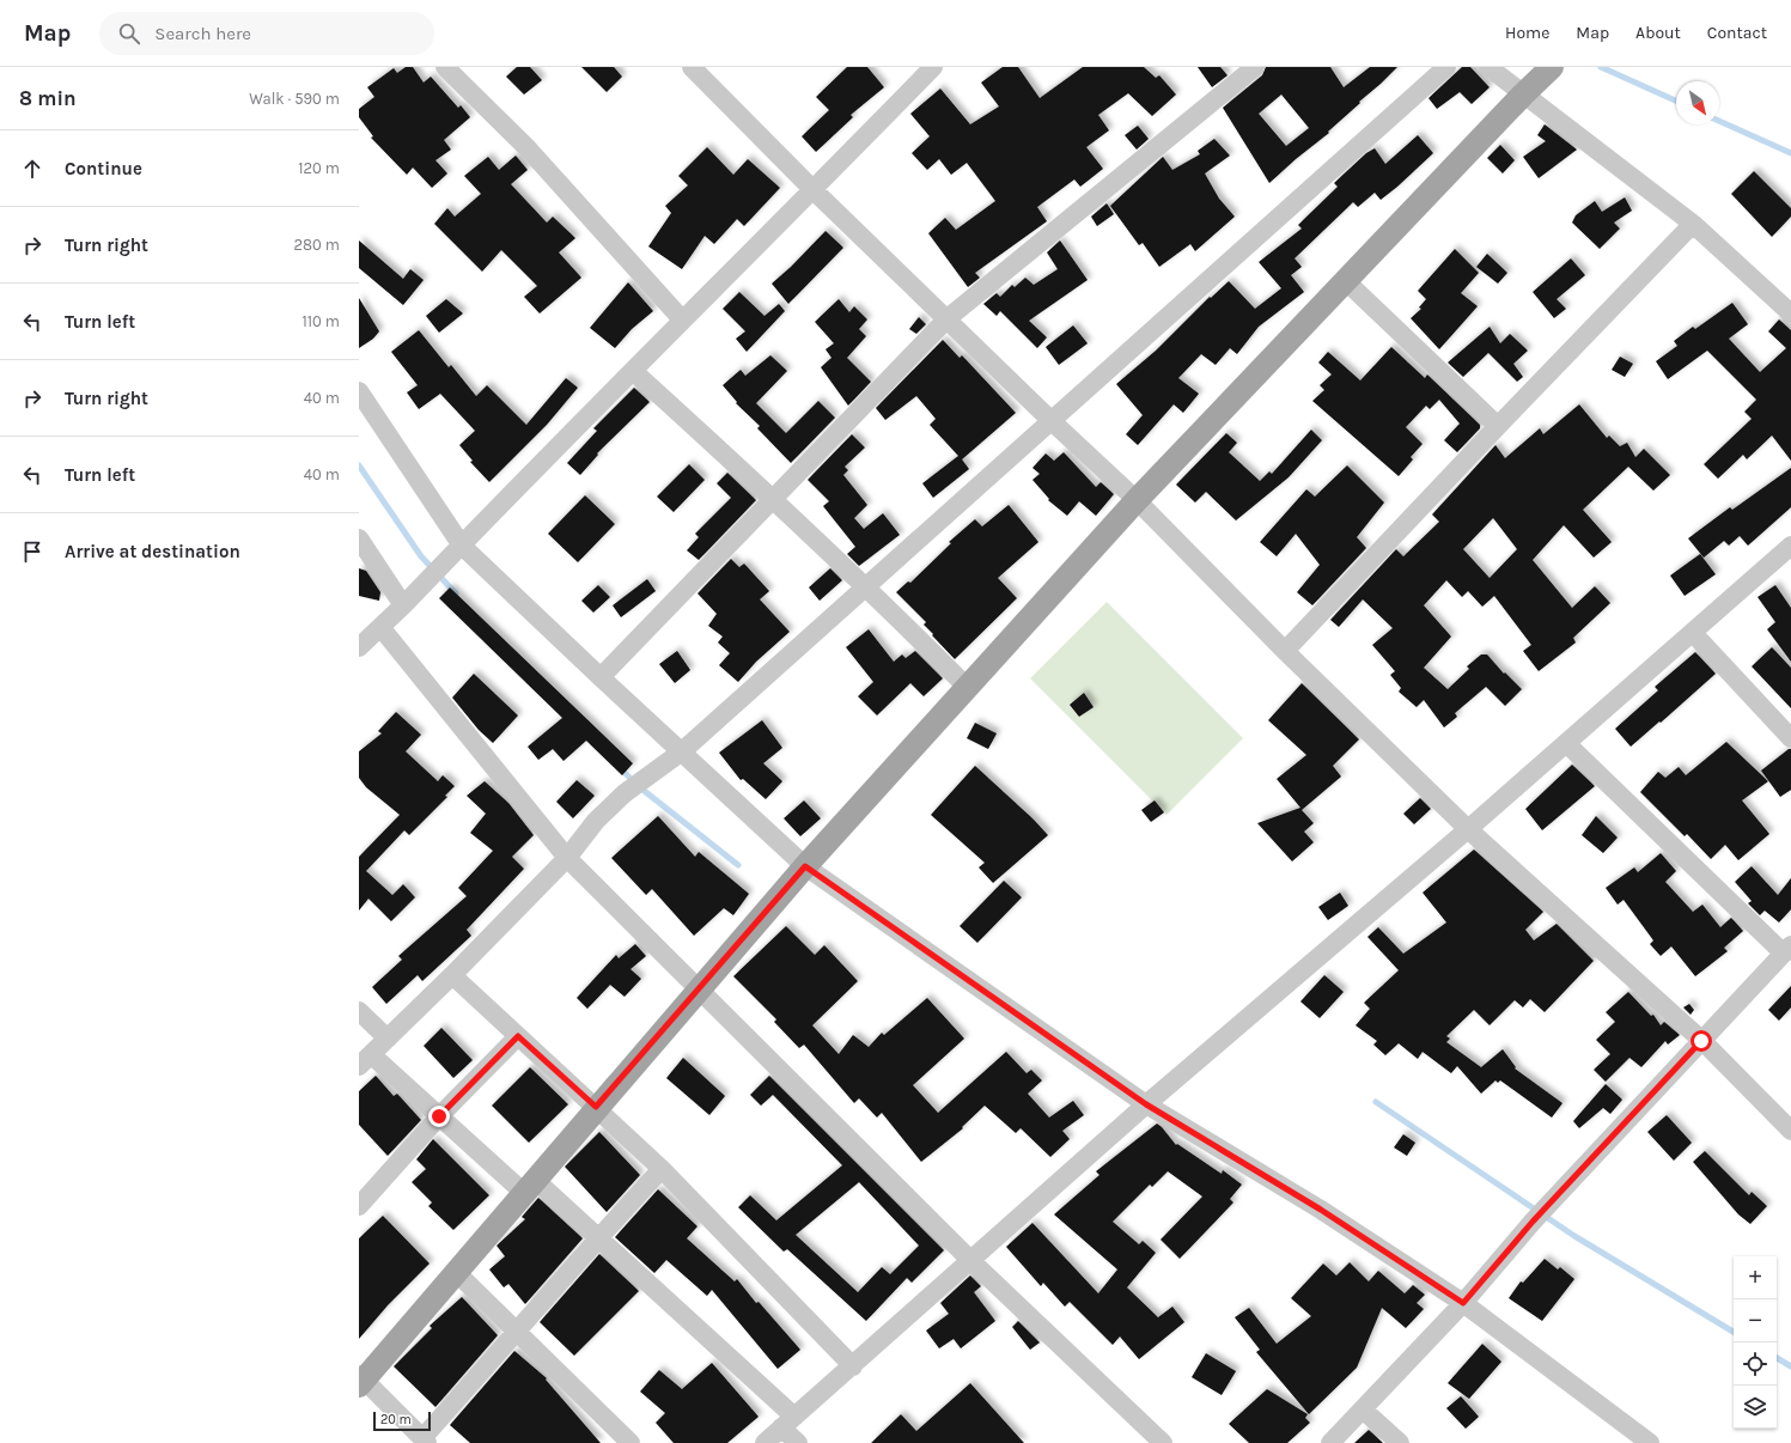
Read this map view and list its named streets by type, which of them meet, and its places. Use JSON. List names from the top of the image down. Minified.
{"scale_bar":"20 m","north":"bottom right","page":{"header":"Map","search":"Search here","nav":["Home","Map","About","Contact"],"heading":["8 min","Walk · 590 m"],"list":[["Continue","120 m"],["Turn right","280 m"],["Turn left","110 m"],["Turn right","40 m"],["Turn left","40 m"],"Arrive at destination"],"map_buttons":["+","−"],"scale":"20 m"}}
